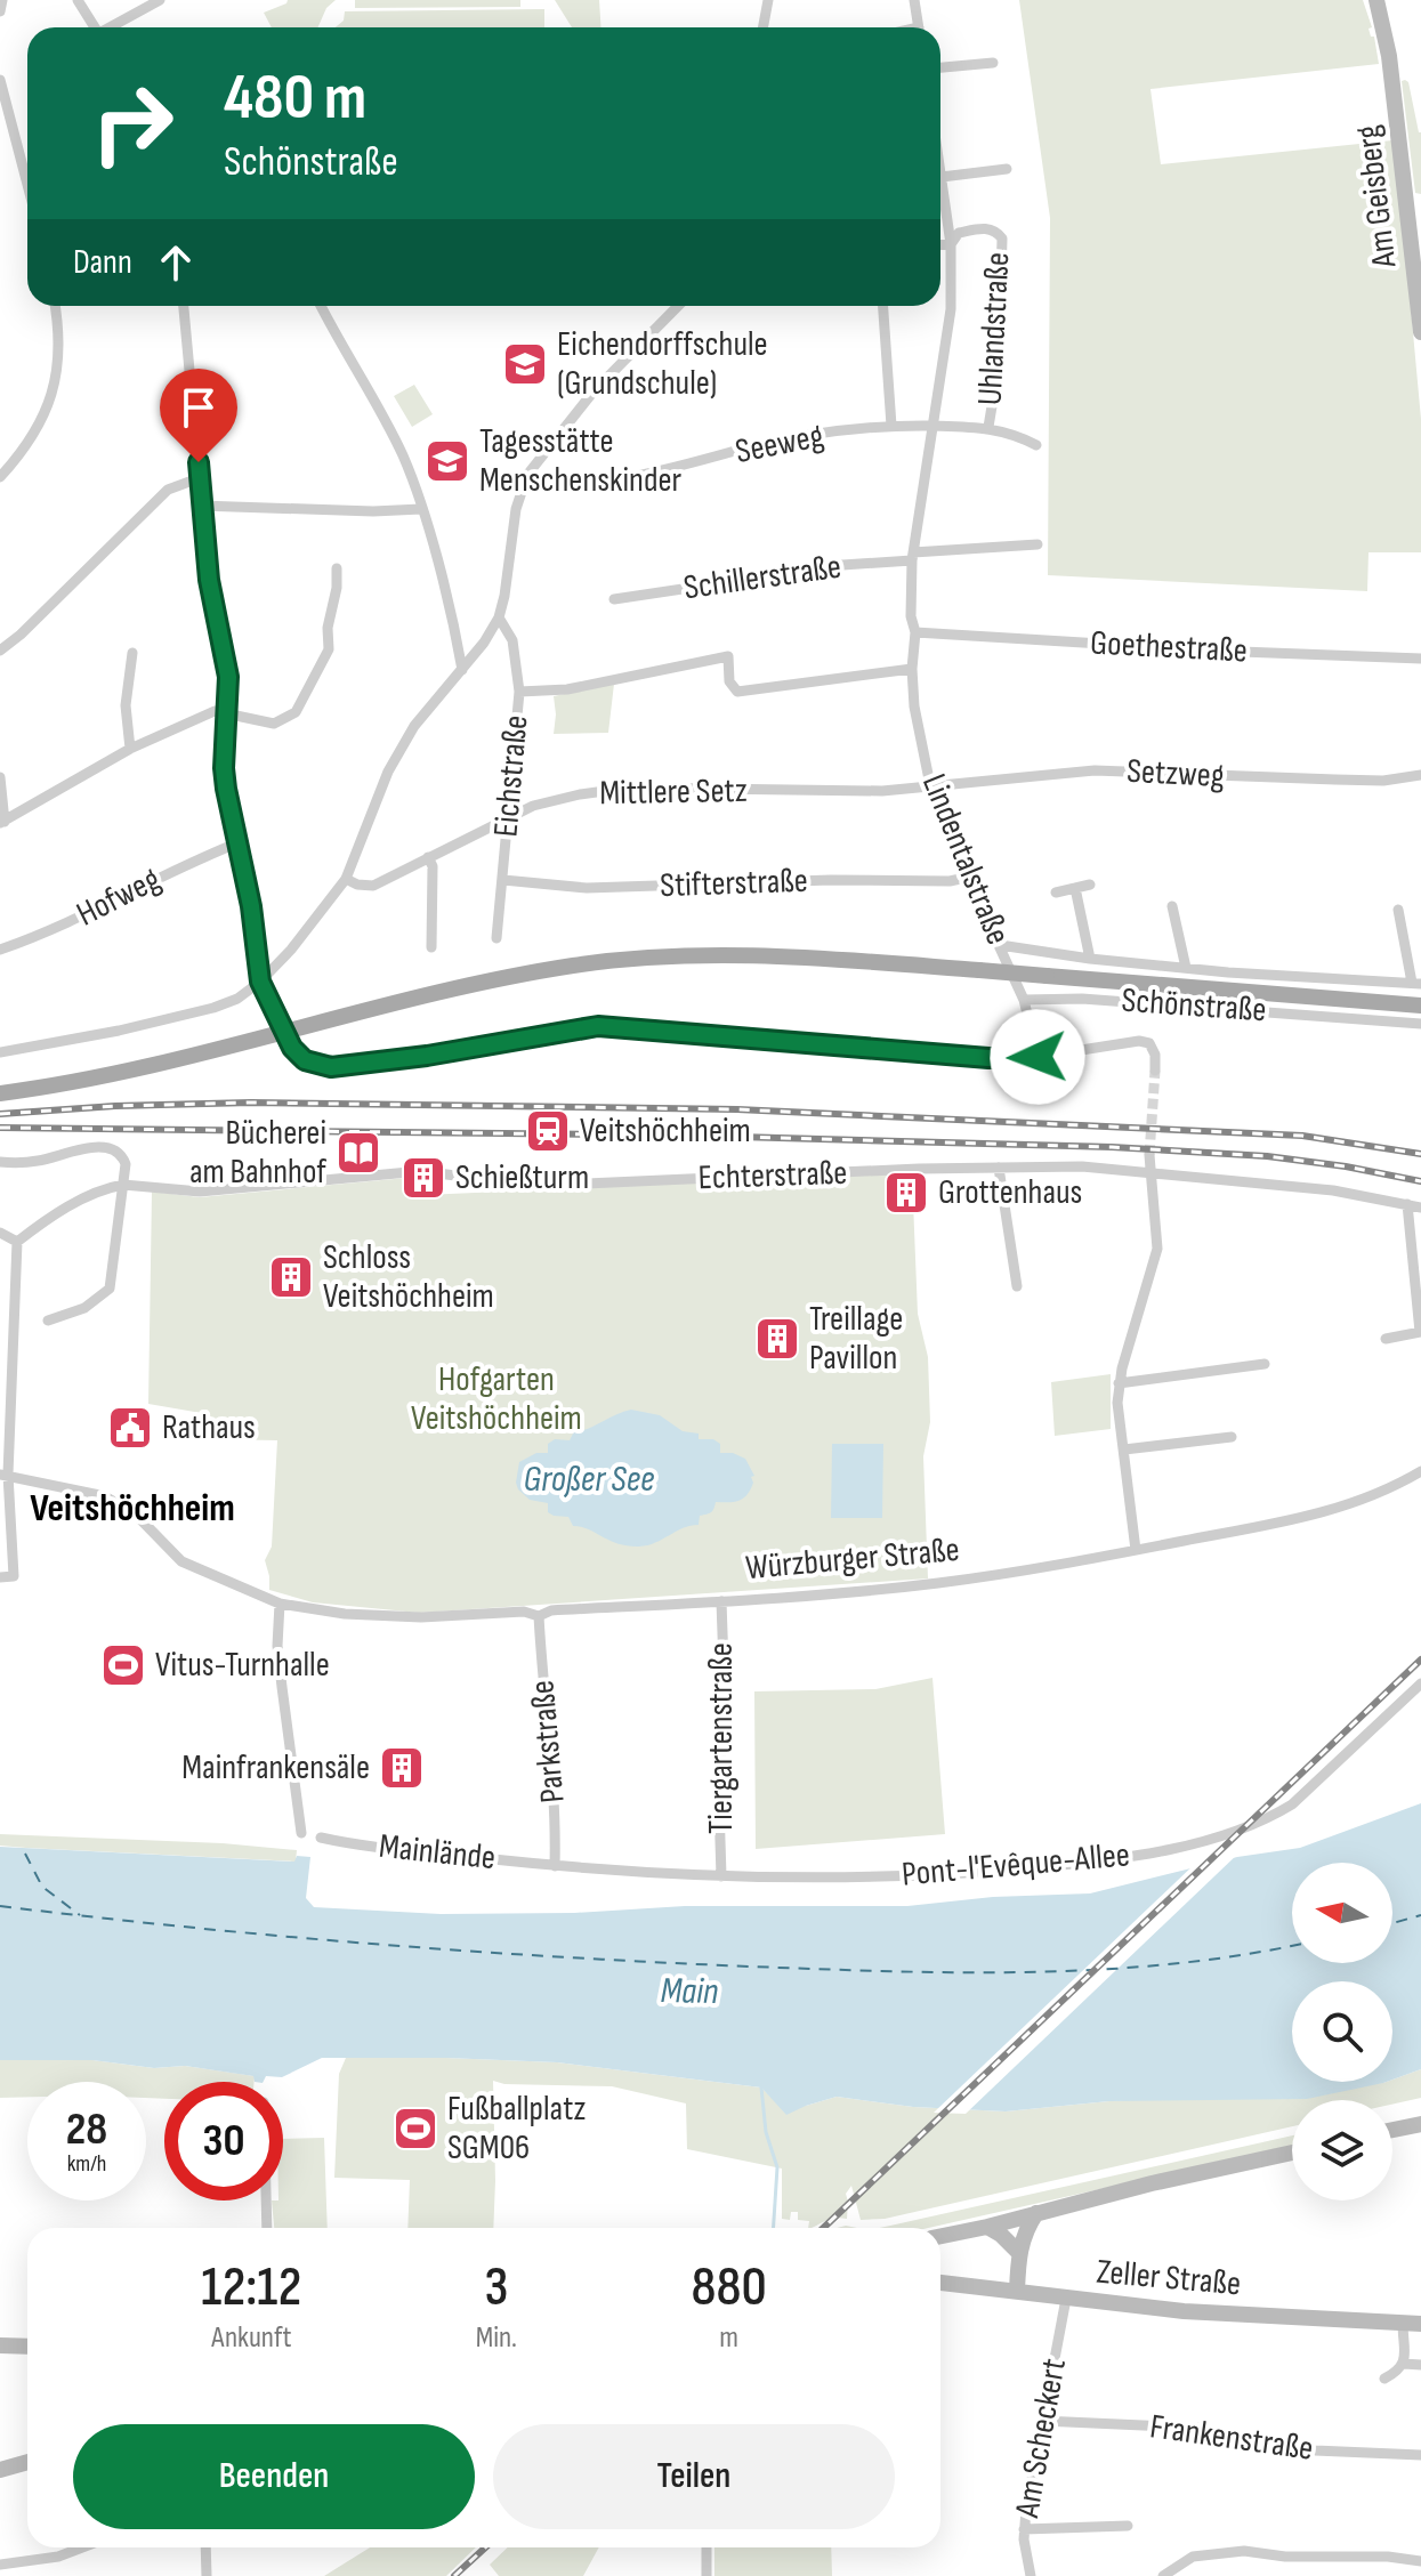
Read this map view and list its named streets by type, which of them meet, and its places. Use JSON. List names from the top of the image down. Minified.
{"streets":{"street":["Am Geisberg","Uhlandstraße","Seeweg","Schillerstraße","Goethestraße","Setzweg","Eichstraße","Mittlere Setz","Lindentalstraße","Stifterstraße","Hofweg","Schönstraße","Echterstraße","Würzburger Straße","Tiergartenstraße","Parkstraße","Mainlände","Pont-l'Evêque-Allee","Zeller Straße","Am Scheckert","Frankenstraße"]},"crossings":[["Uhlandstraße","Seeweg"],["Uhlandstraße","Lindentalstraße"],["Seeweg","Lindentalstraße"],["Schillerstraße","Lindentalstraße"],["Goethestraße","Lindentalstraße"],["Setzweg","Mittlere Setz"],["Setzweg","Lindentalstraße"],["Eichstraße","Mittlere Setz"],["Eichstraße","Stifterstraße"],["Mittlere Setz","Lindentalstraße"],["Lindentalstraße","Stifterstraße"],["Lindentalstraße","Schönstraße"],["Hofweg","Schönstraße"],["Würzburger Straße","Tiergartenstraße"],["Würzburger Straße","Parkstraße"],["Tiergartenstraße","Pont-l'Evêque-Allee"],["Parkstraße","Mainlände"],["Parkstraße","Pont-l'Evêque-Allee"],["Mainlände","Pont-l'Evêque-Allee"],["Zeller Straße","Am Scheckert"],["Am Scheckert","Frankenstraße"]],"districts":["Veitshöchheim"],"water":["Großer See","Main"],"parks":["Hofgarten Veitshöchheim"],"places":{"school or university":["Eichendorffschule (Grundschule)","Tagesstätte Menschenskinder"],"station":["Veitshöchheim"],"library":["Bücherei am Bahnhof"],"building":["Schießturm","Grottenhaus","Schloss Veitshöchheim","Treillage Pavillon","Mainfrankensäle"],"public building":["Rathaus"],"sports":["Vitus-Turnhalle","Fußballplatz SGM06"]},"north":"left","page":{"turn":["480 m","Schönstraße"],"then":"Dann","speed":"28 km/h","limit":"30","eta":["12:12","Ankunft","3","Min.","880","m"],"buttons":["Beenden","Teilen"]}}
